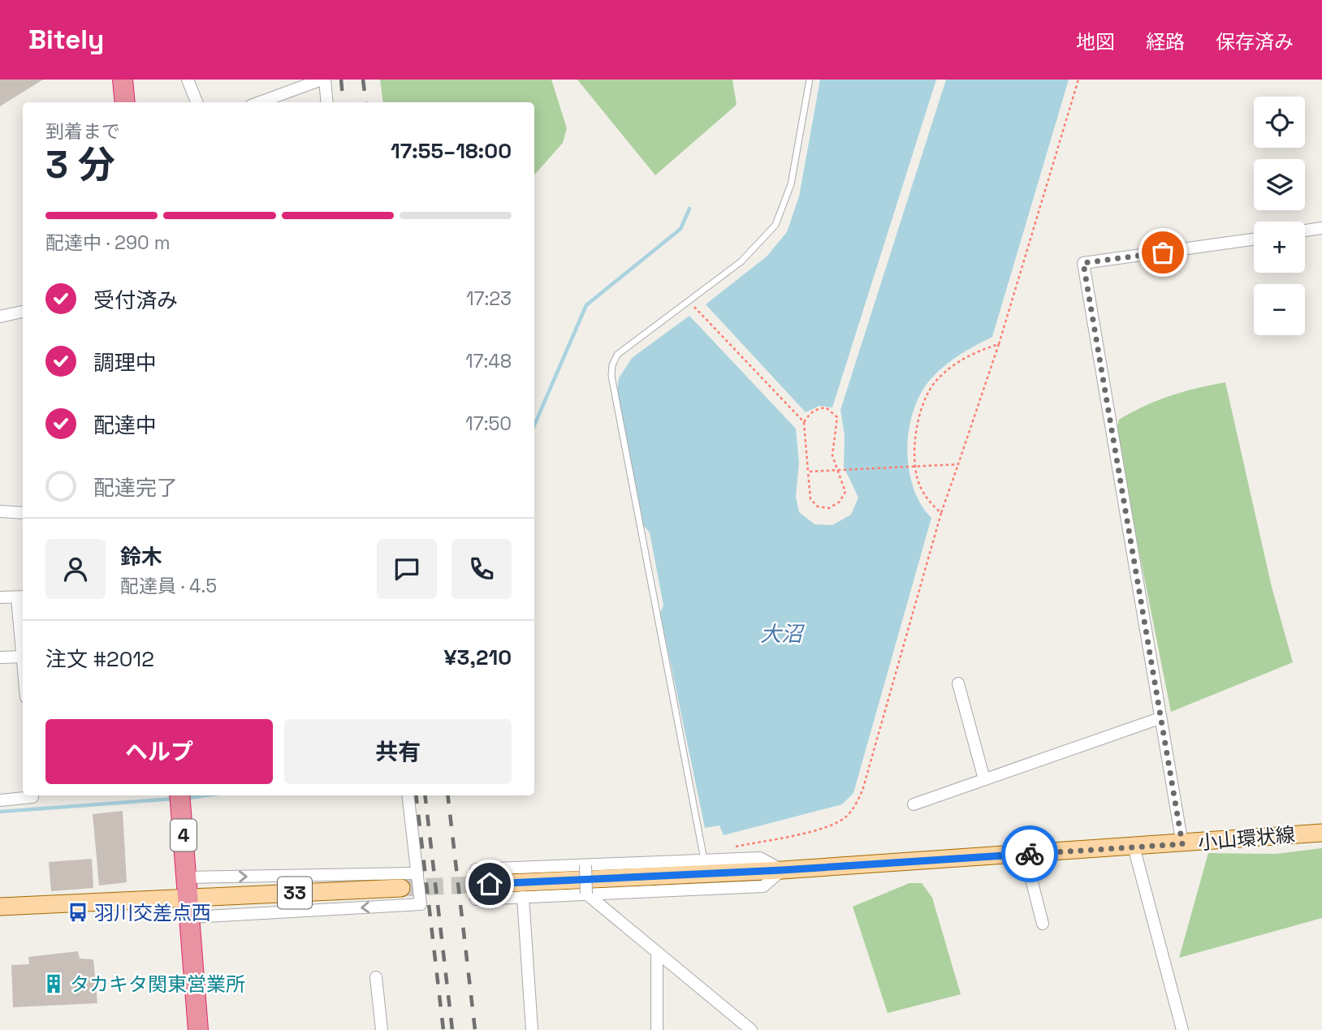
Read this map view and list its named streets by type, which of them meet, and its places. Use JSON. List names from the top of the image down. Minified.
{"streets":{"highway":["4"],"main road":["小山環状線","33"]},"crossings":[["4","33"]],"water":["大沼"],"places":{"bus stop":["羽川交差点西"],"building":["タカキタ関東営業所"]},"page":{"header":"Bitely","nav":["地図","経路","保存済み"],"map_buttons":["+","−"],"heading":["3 分","到着まで","17:55–18:00"],"panel":["鈴木","配達員 · 4.5","注文 #2012","¥3,210"],"bar":"配達中 · 290 m","list":[["受付済み","17:23"],["調理中","17:48"],["配達中","17:50"],"配達完了"],"buttons":["ヘルプ","共有"]}}
